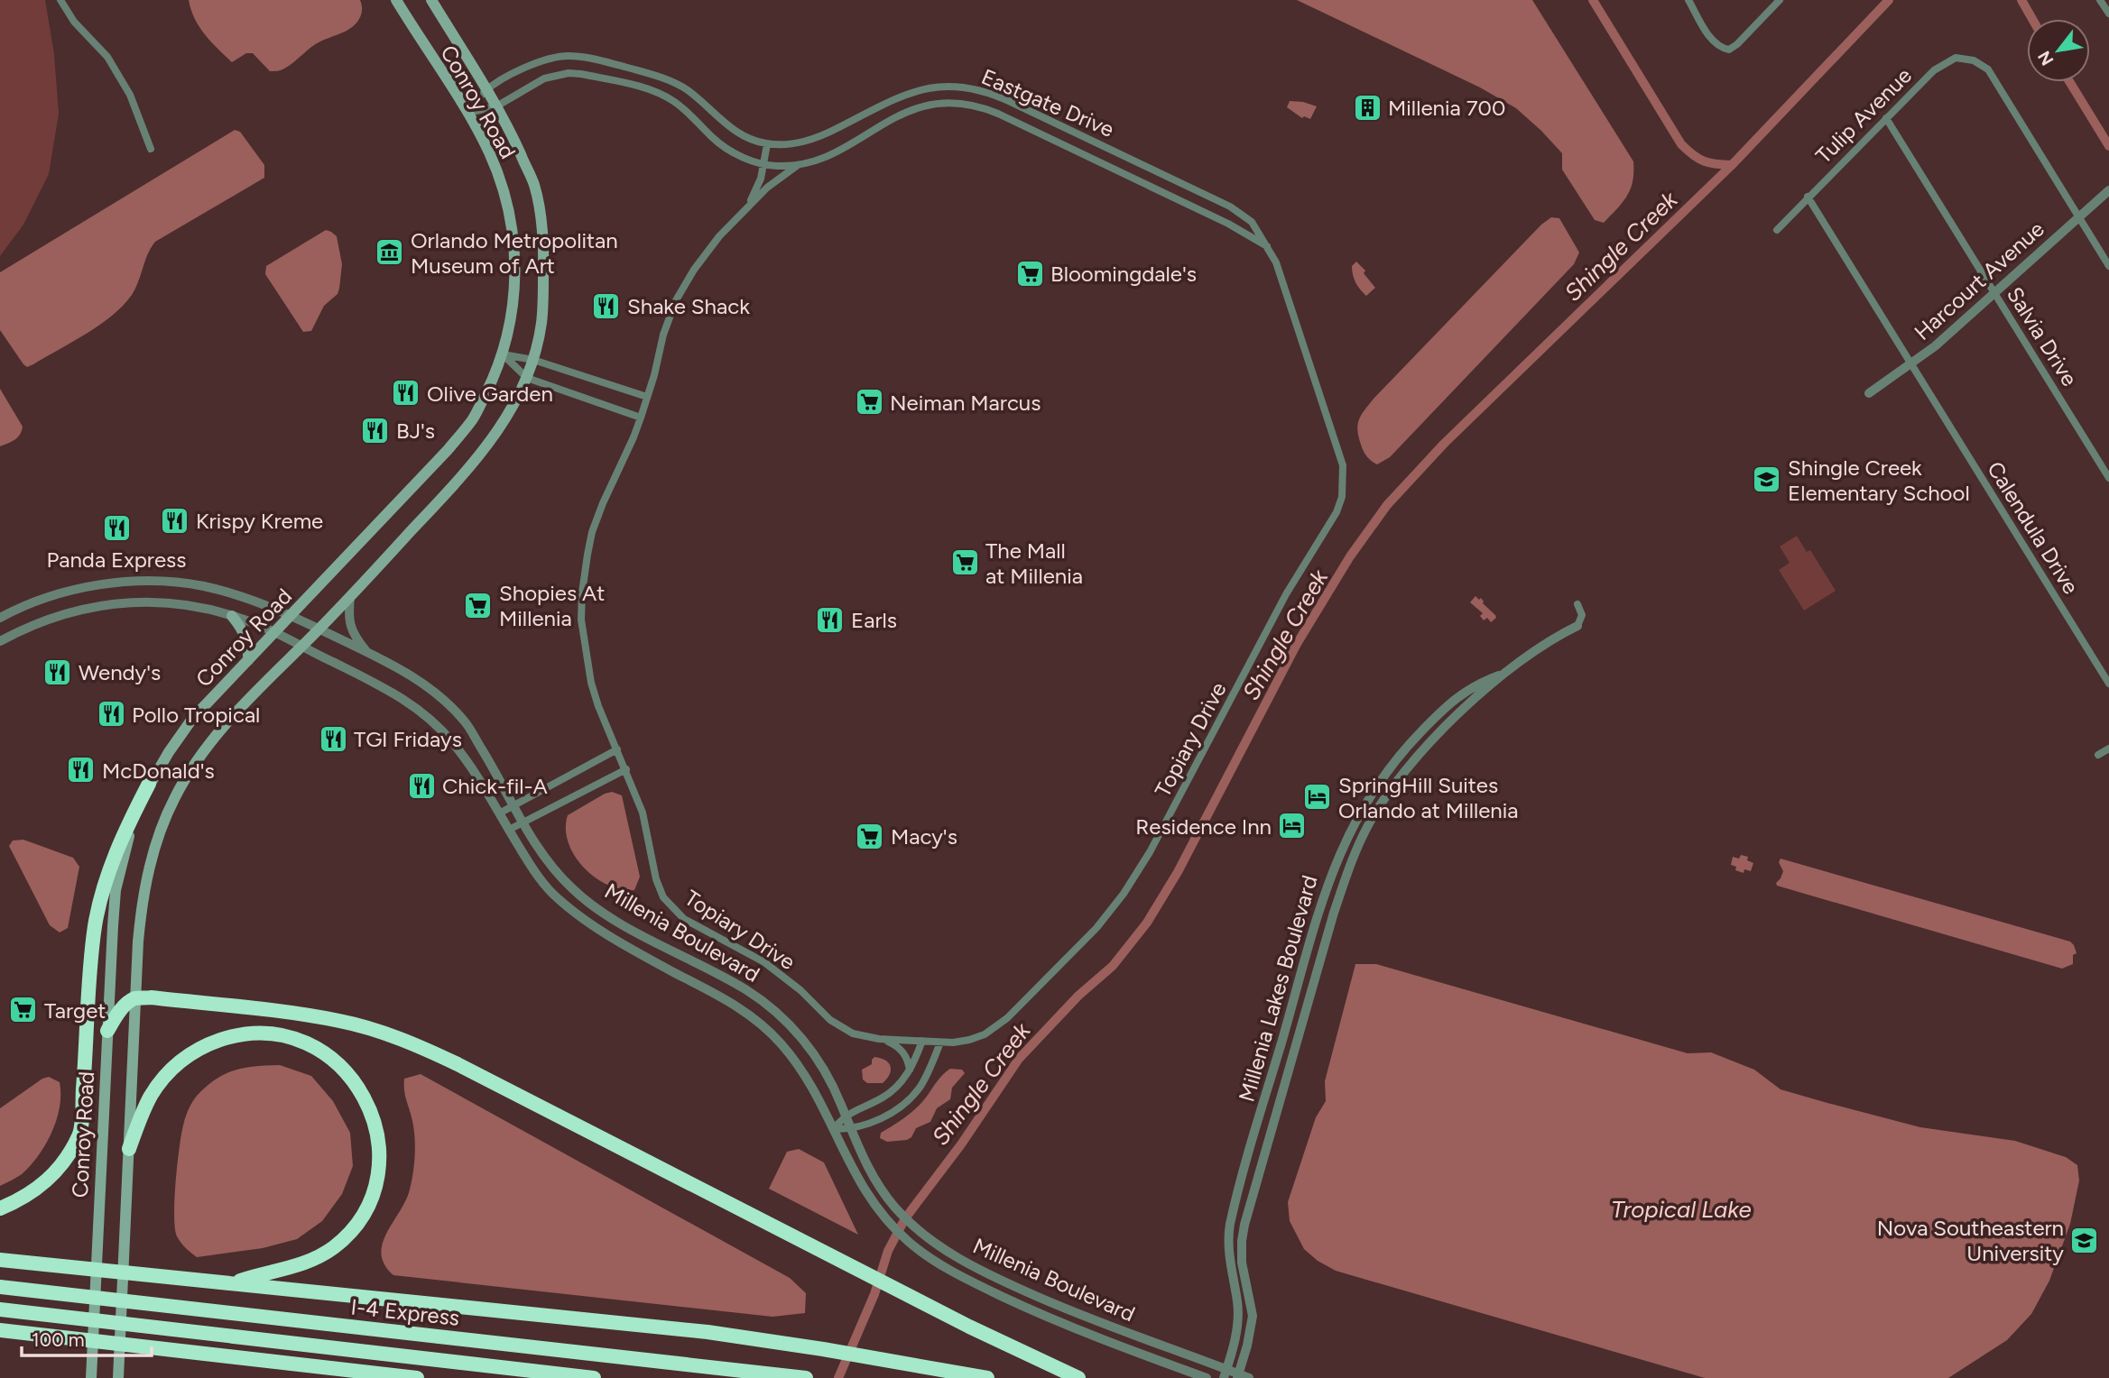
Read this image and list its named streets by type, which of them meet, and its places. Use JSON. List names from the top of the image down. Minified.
{"streets":{"highway":["I-4 Express"],"main road":["Conroy Road"],"street":["Eastgate Drive","Tulip Avenue","Harcourt Avenue","Salvia Drive","Calendula Drive","Topiary Drive","Millenia Boulevard","Millenia Lakes Boulevard"]},"crossings":[["Conroy Road","Eastgate Drive"],["Conroy Road","Millenia Boulevard"],["Eastgate Drive","Topiary Drive"],["Tulip Avenue","Harcourt Avenue"],["Tulip Avenue","Salvia Drive"],["Tulip Avenue","Calendula Drive"],["Harcourt Avenue","Salvia Drive"],["Harcourt Avenue","Calendula Drive"],["Millenia Boulevard","Millenia Lakes Boulevard"]],"water":["Shingle Creek","Tropical Lake"],"places":{"building":["Millenia 700"],"museum":["Orlando Metropolitan Museum of Art"],"supermarket":["Bloomingdale's","Neiman Marcus","The Mall at Millenia","Shopies At Millenia","Macy's","Target"],"restaurant":["Shake Shack","Olive Garden","BJ's","Krispy Kreme","Panda Express","Earls","Wendy's","Pollo Tropical","TGI Fridays","McDonald's","Chick-fil-A"],"school or university":["Shingle Creek Elementary School","Nova Southeastern University"],"hotel":["SpringHill Suites Orlando at Millenia","Residence Inn"]},"scale_bar":"100 m","north":"bottom left"}
